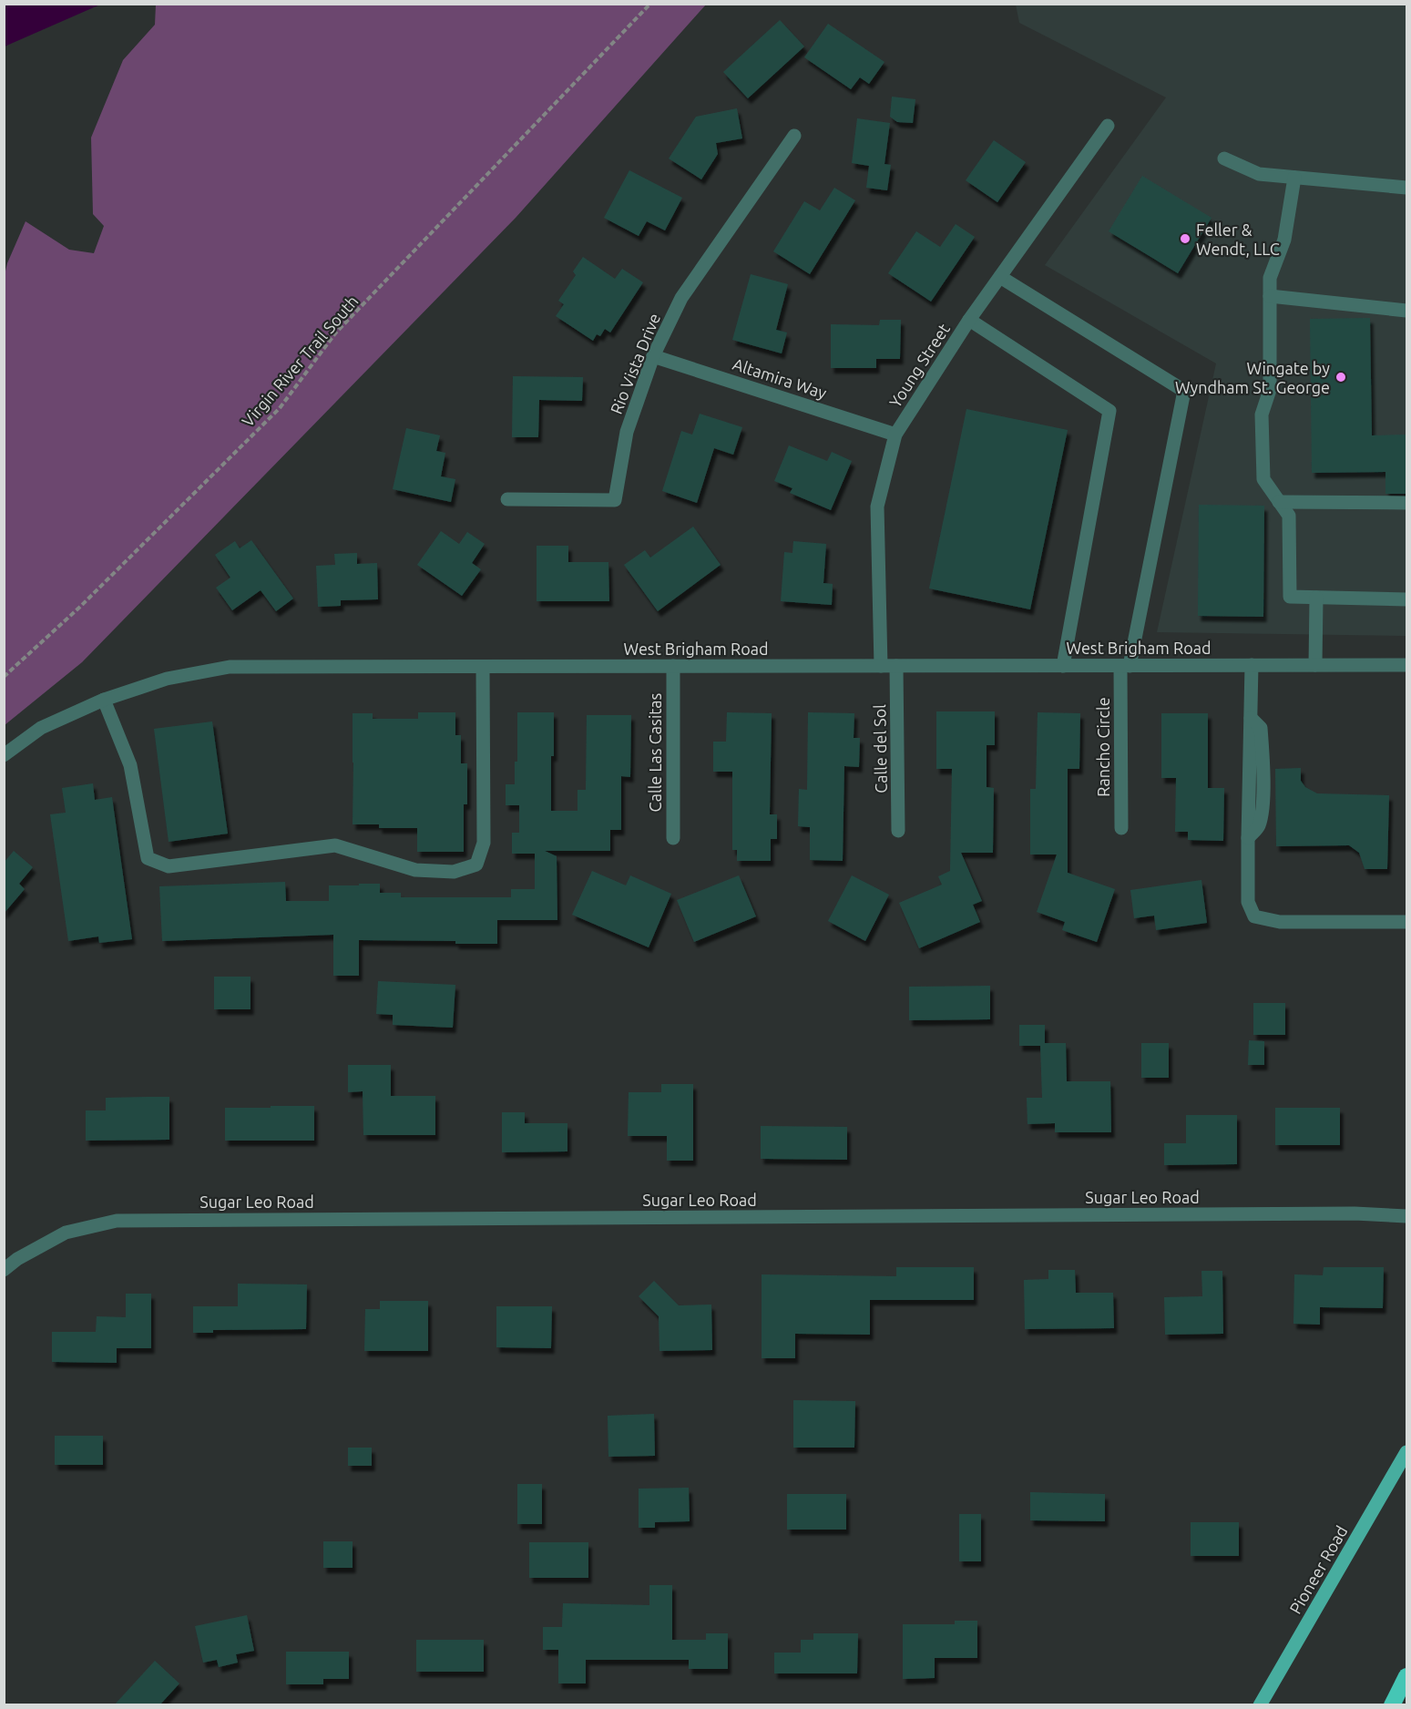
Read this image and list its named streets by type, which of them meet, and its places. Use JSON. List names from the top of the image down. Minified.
{"streets":{"main road":["Pioneer Road"],"street":["Rio Vista Drive","Young Street","Altamira Way","West Brigham Road","Rancho Circle","Calle del Sol","Calle Las Casitas","Sugar Leo Road"],"path":["Virgin River Trail South"]},"crossings":[["Rio Vista Drive","Altamira Way"],["Young Street","Altamira Way"],["Young Street","West Brigham Road"],["Young Street","Rancho Circle"],["West Brigham Road","Rancho Circle"],["West Brigham Road","Calle del Sol"],["West Brigham Road","Calle Las Casitas"]],"places":["Feller & Wendt, LLC","Wingate by Wyndham St. George"]}
